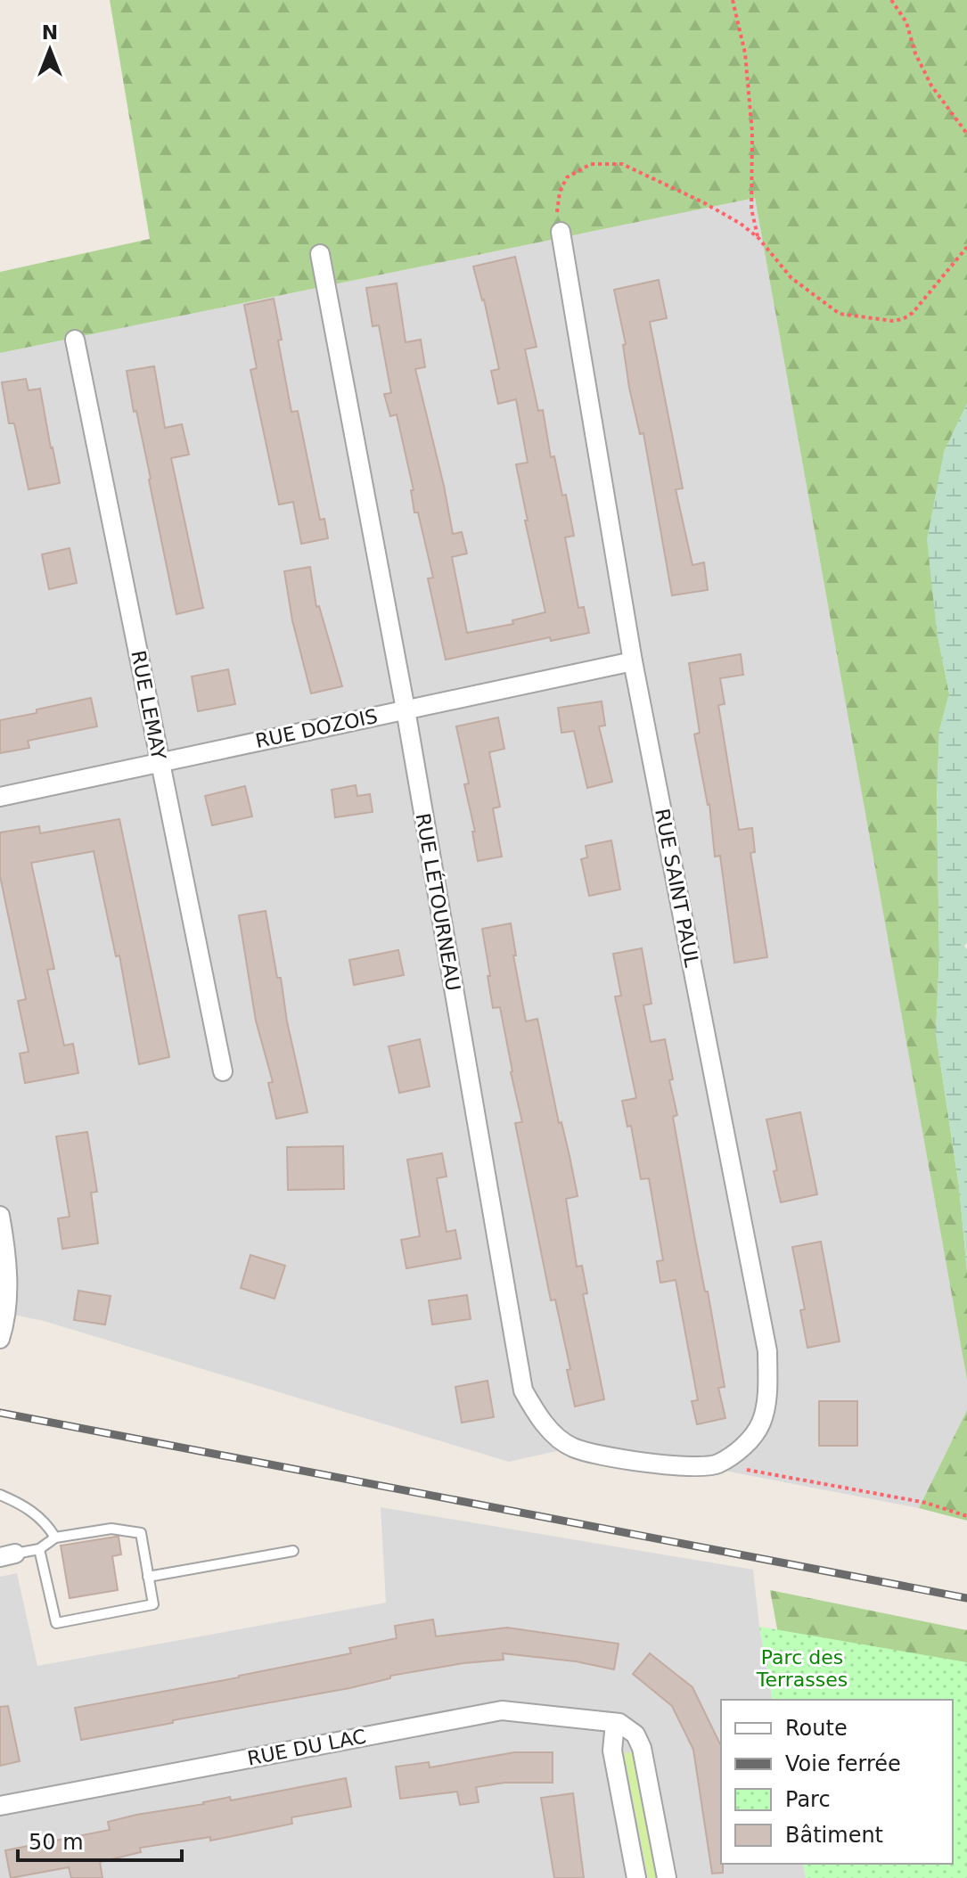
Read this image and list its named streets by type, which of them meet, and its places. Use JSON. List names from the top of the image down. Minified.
{"streets":{"street":["RUE LEMAY","RUE DOZOIS","RUE SAINT PAUL","RUE LÉTOURNEAU","RUE DU LAC"]},"crossings":[["RUE LEMAY","RUE DOZOIS"],["RUE DOZOIS","RUE SAINT PAUL"],["RUE DOZOIS","RUE LÉTOURNEAU"],["RUE SAINT PAUL","RUE LÉTOURNEAU"]],"parks":["Parc des Terrasses"],"legend":["Route","Voie ferrée","Parc","Bâtiment"],"scale_bar":"50 m","north":"top"}
